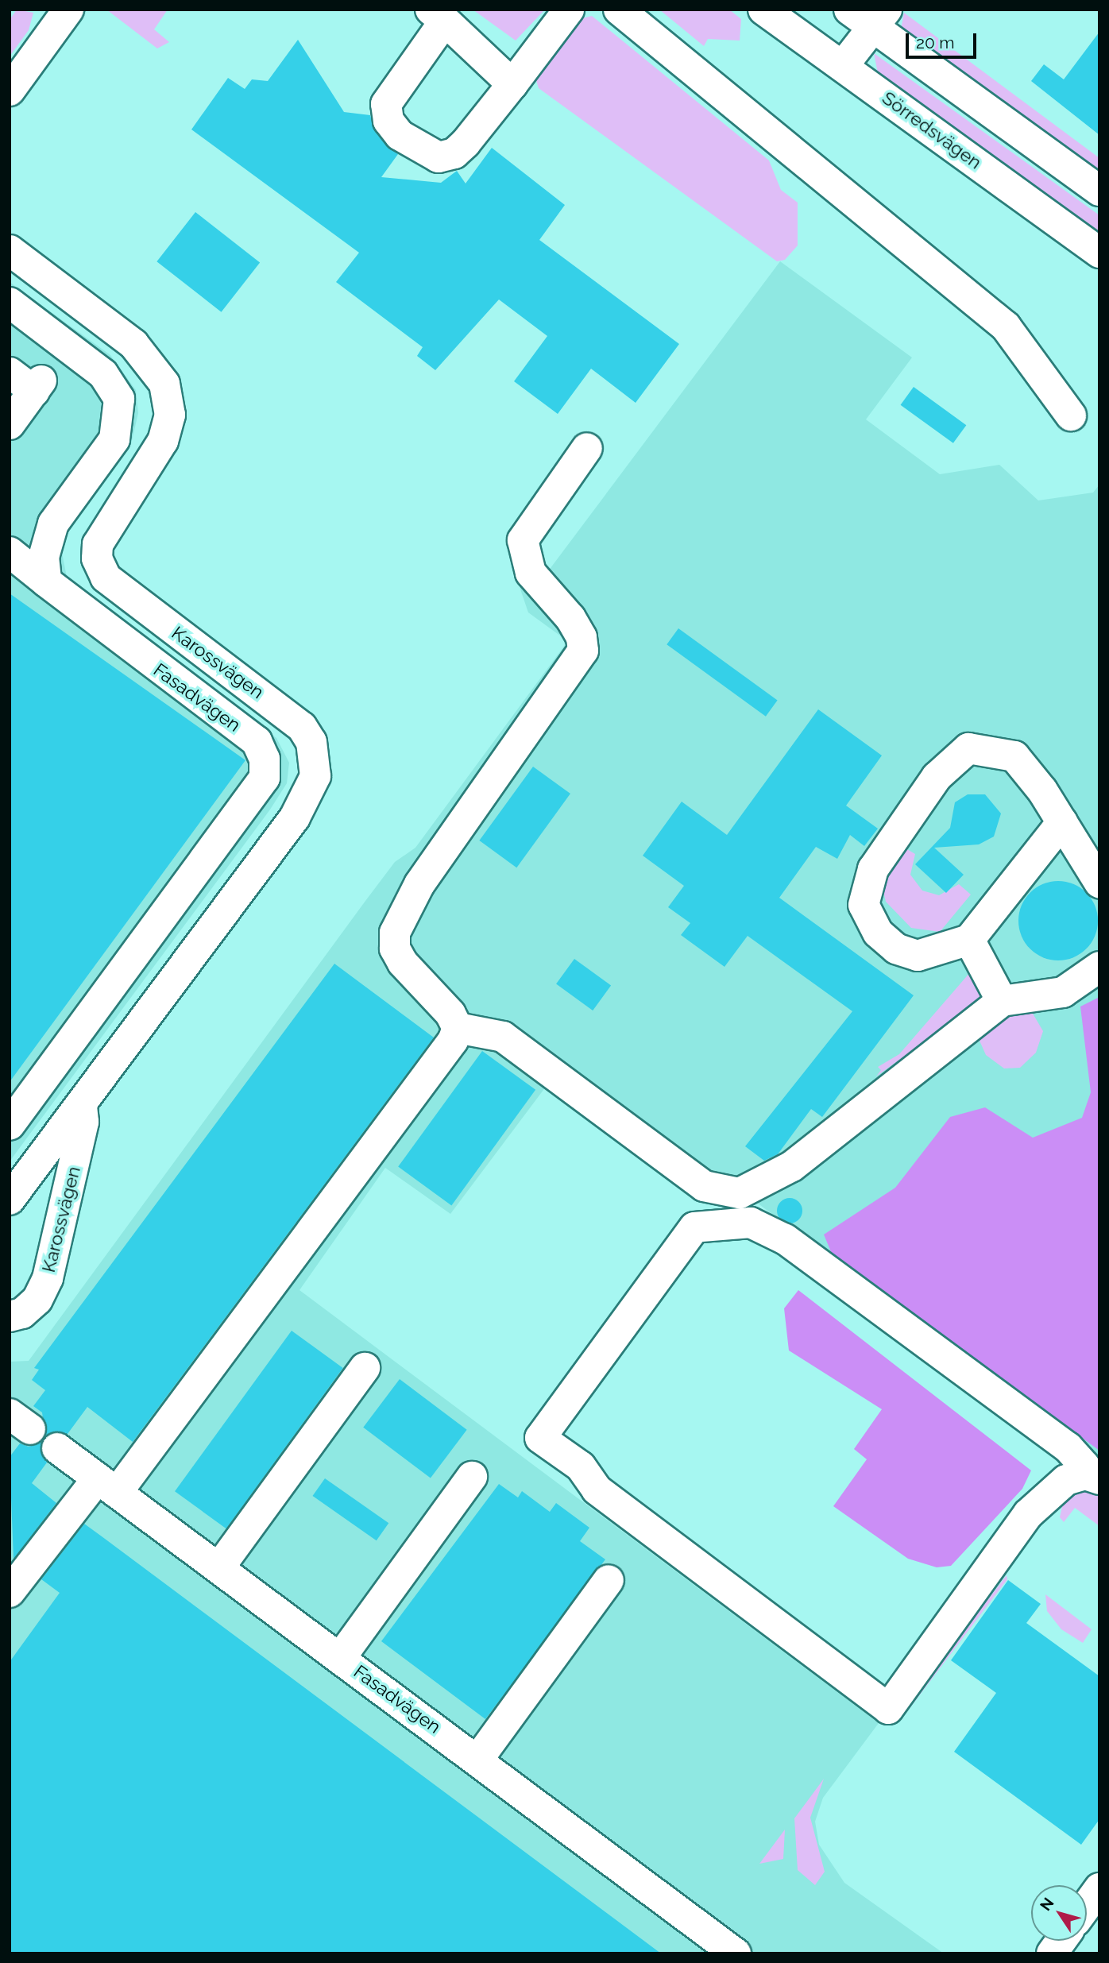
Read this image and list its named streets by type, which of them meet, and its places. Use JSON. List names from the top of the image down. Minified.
{"streets":{"street":["Sörredsvägen","Karossvägen","Fasadvägen"]},"scale_bar":"20 m","north":"top left"}
